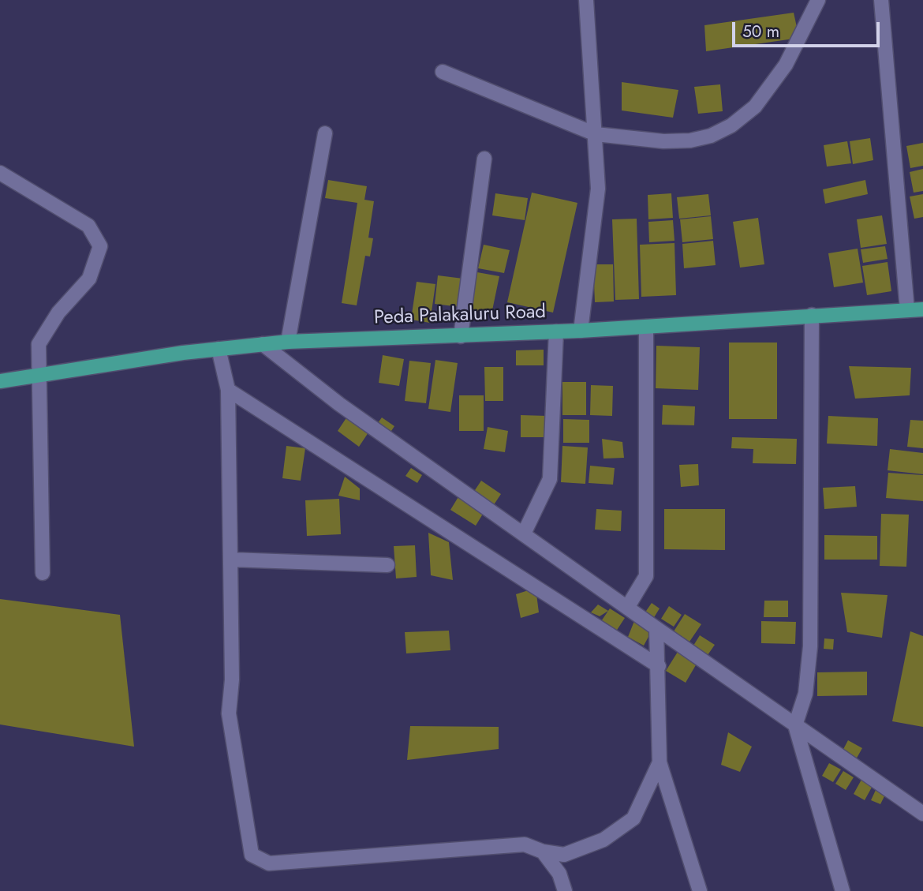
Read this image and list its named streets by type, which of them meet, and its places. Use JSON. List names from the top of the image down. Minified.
{"streets":{"main road":["Peda Palakaluru Road"]},"scale_bar":"50 m"}
